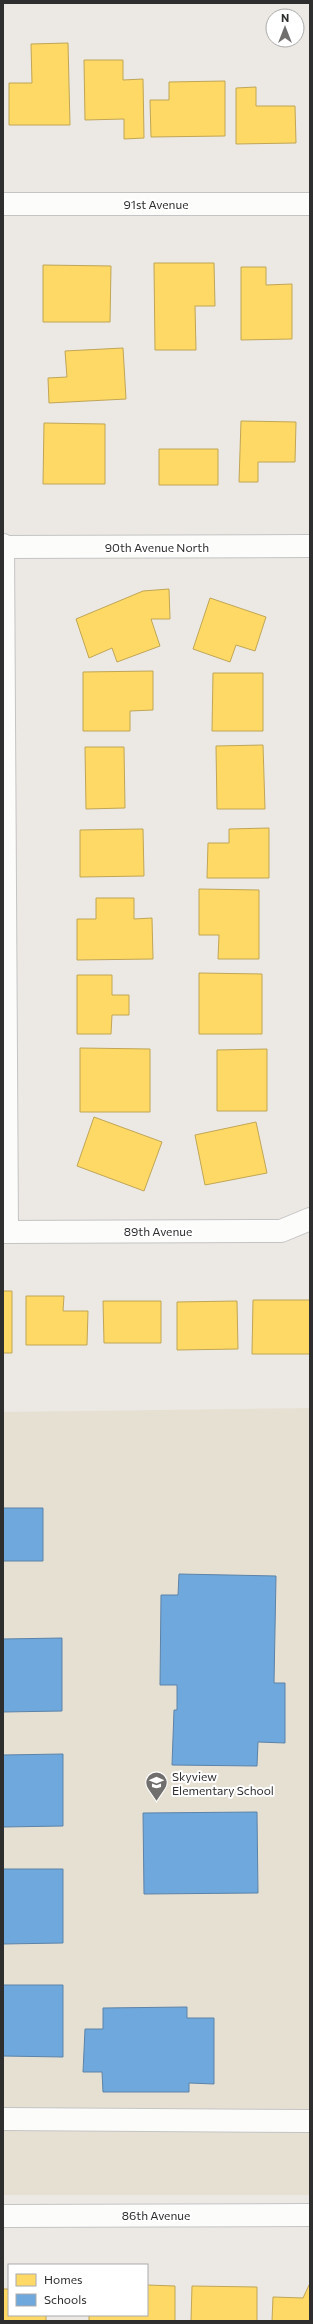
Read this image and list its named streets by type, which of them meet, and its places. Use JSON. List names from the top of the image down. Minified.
{"streets":{"street":["91st Avenue","90th Avenue North","89th Avenue","86th Avenue"]},"places":{"school or university":["Skyview Elementary School"]},"legend":["Homes","Schools"],"north":"top"}
